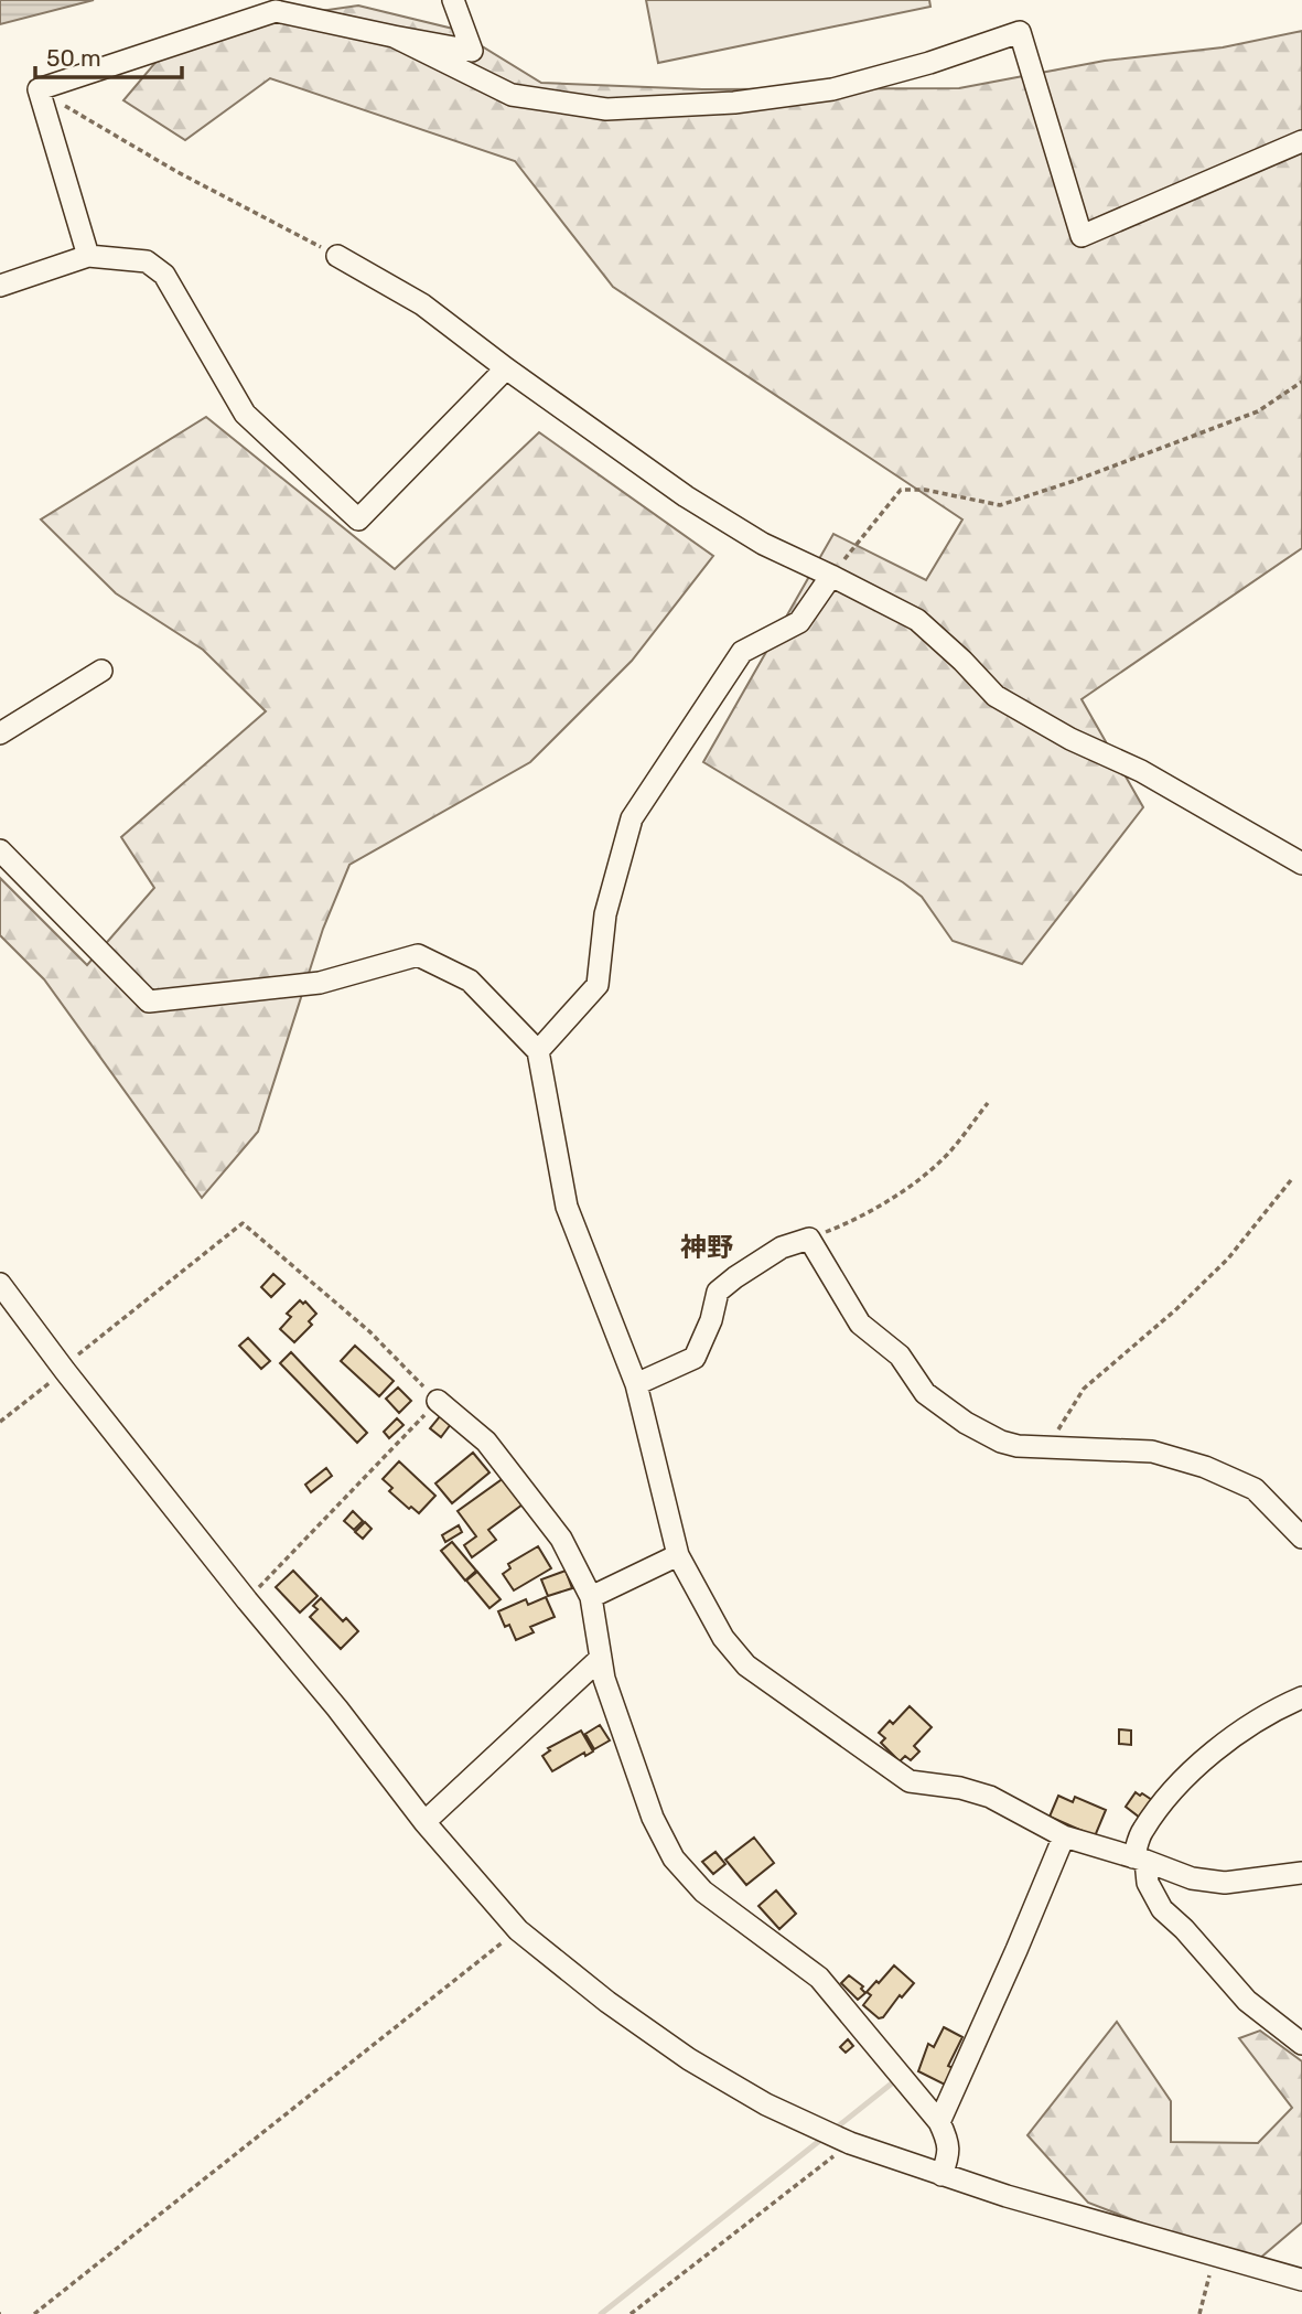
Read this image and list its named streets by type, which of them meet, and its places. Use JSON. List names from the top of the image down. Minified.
{"districts":["神野"],"scale_bar":"50 m"}
